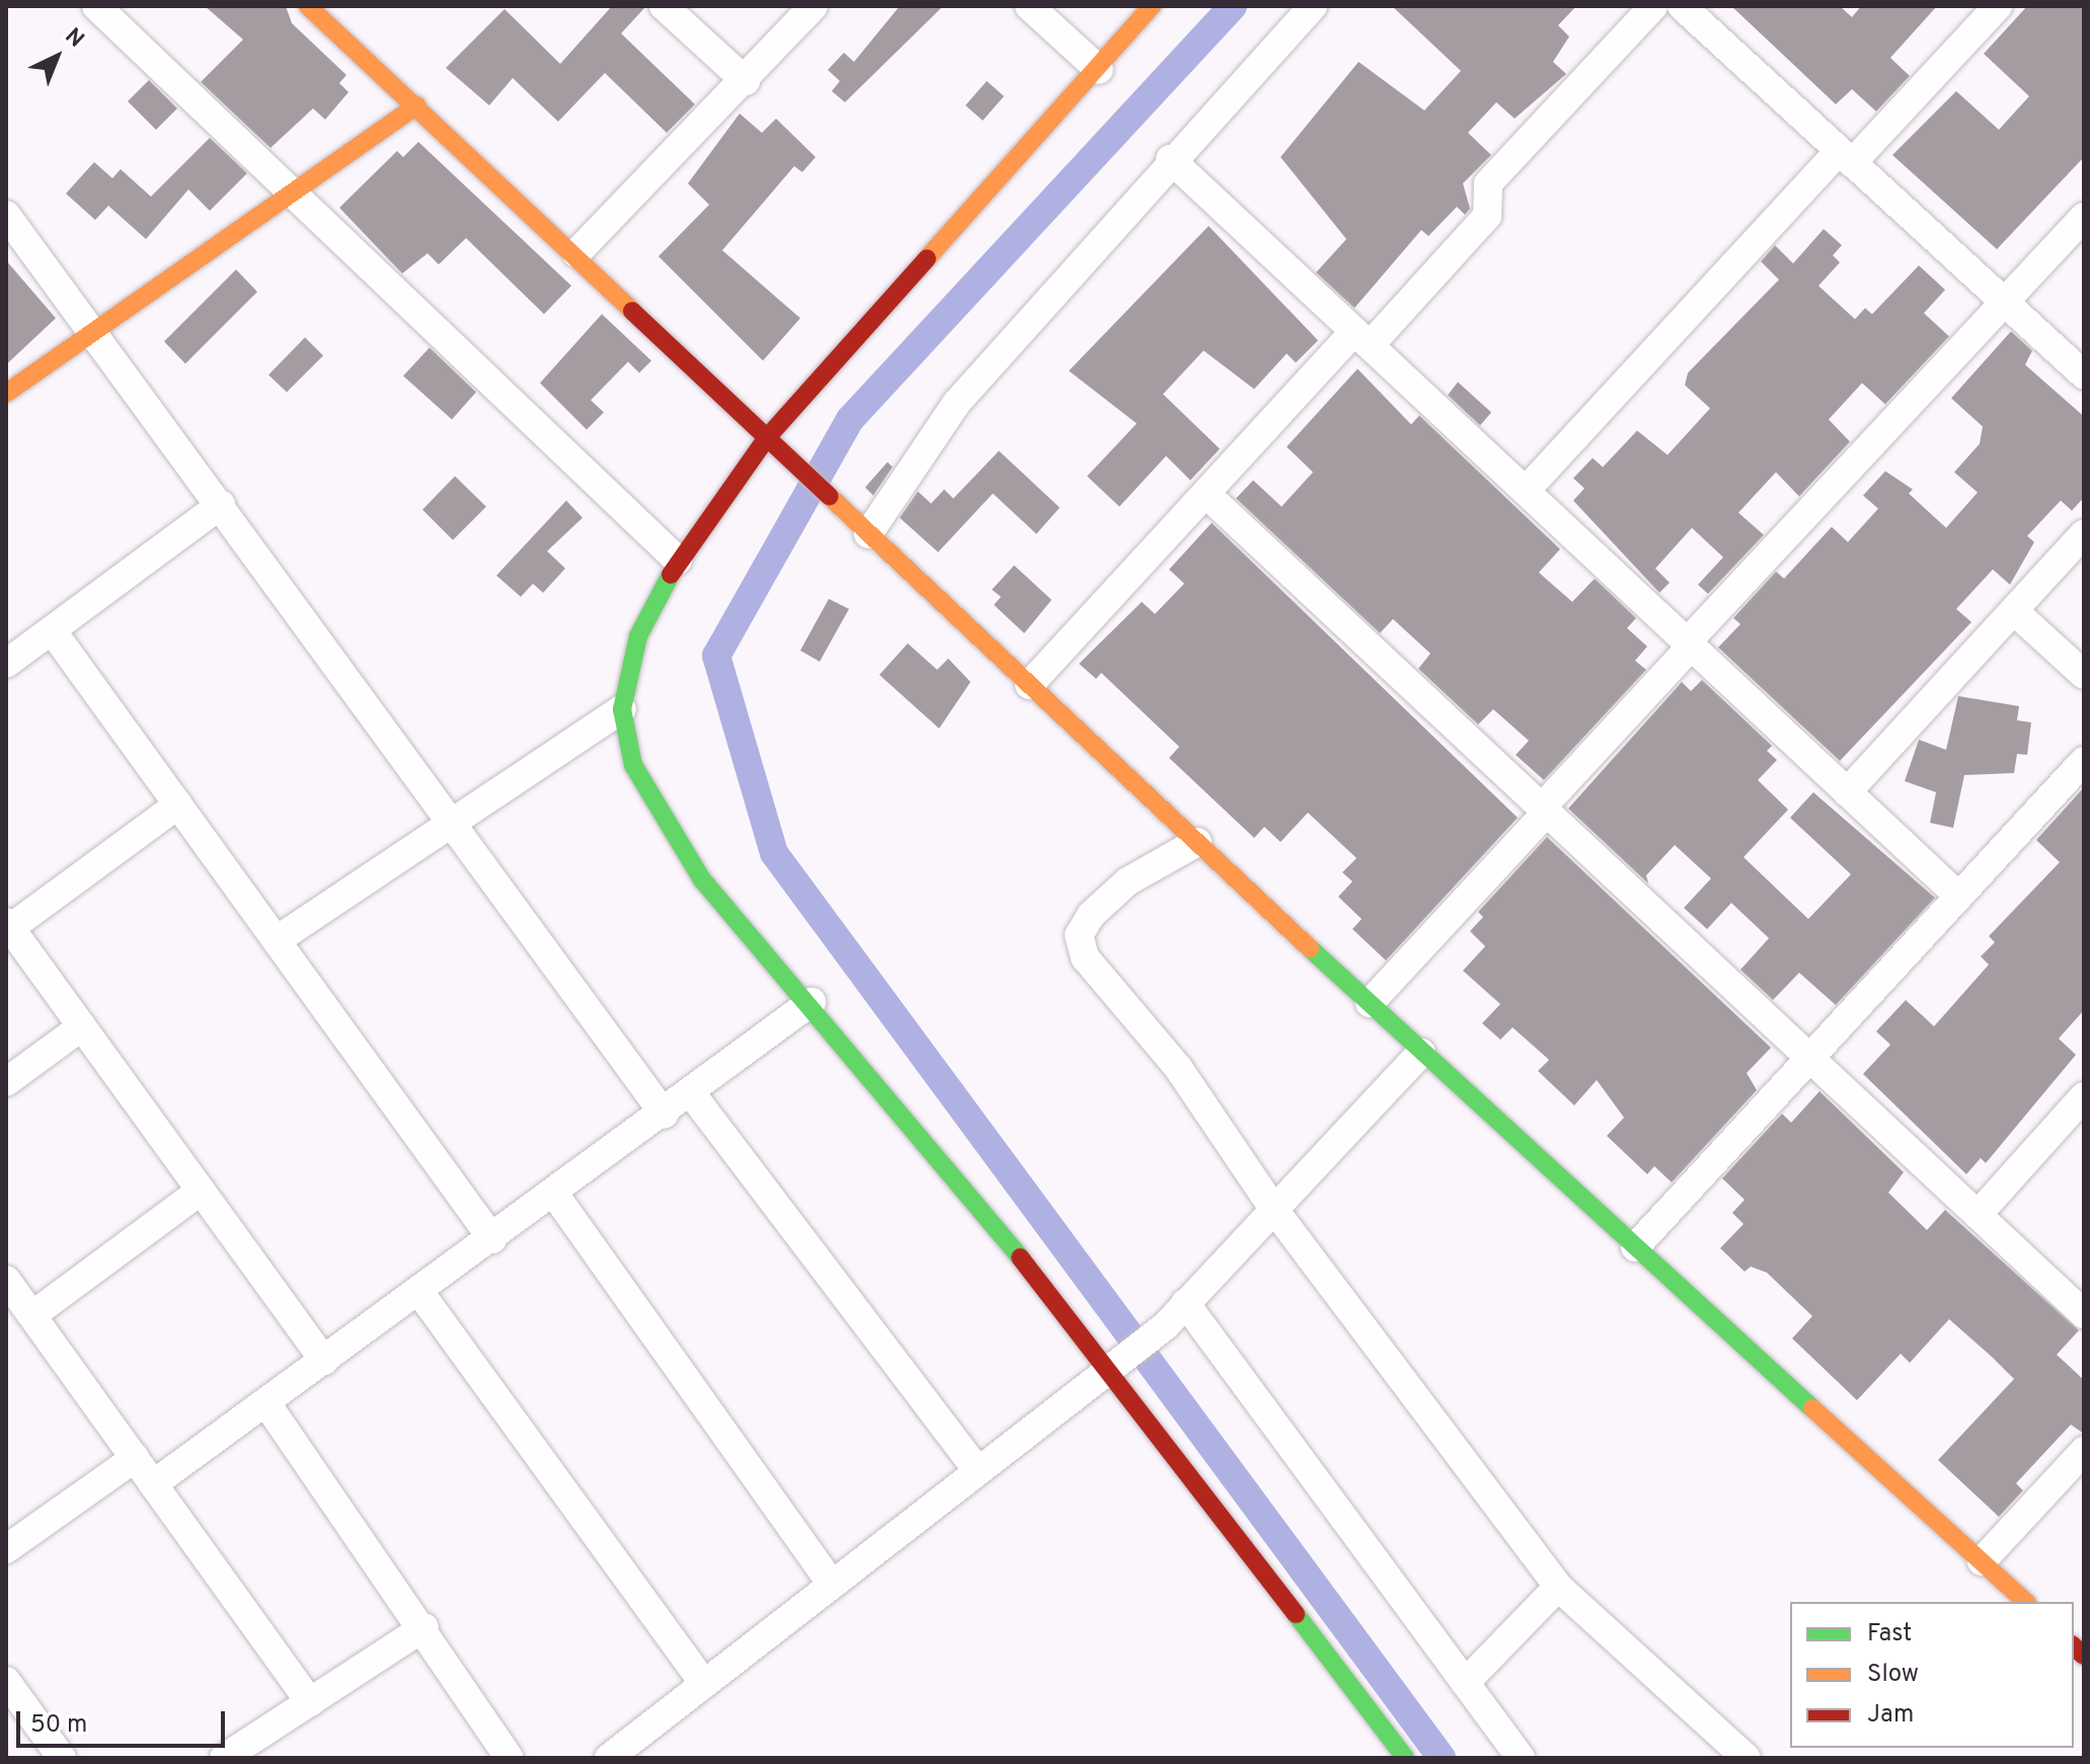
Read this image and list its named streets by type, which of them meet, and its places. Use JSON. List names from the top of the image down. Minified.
{"legend":["Fast","Slow","Jam"],"scale_bar":"50 m","north":"top right"}
